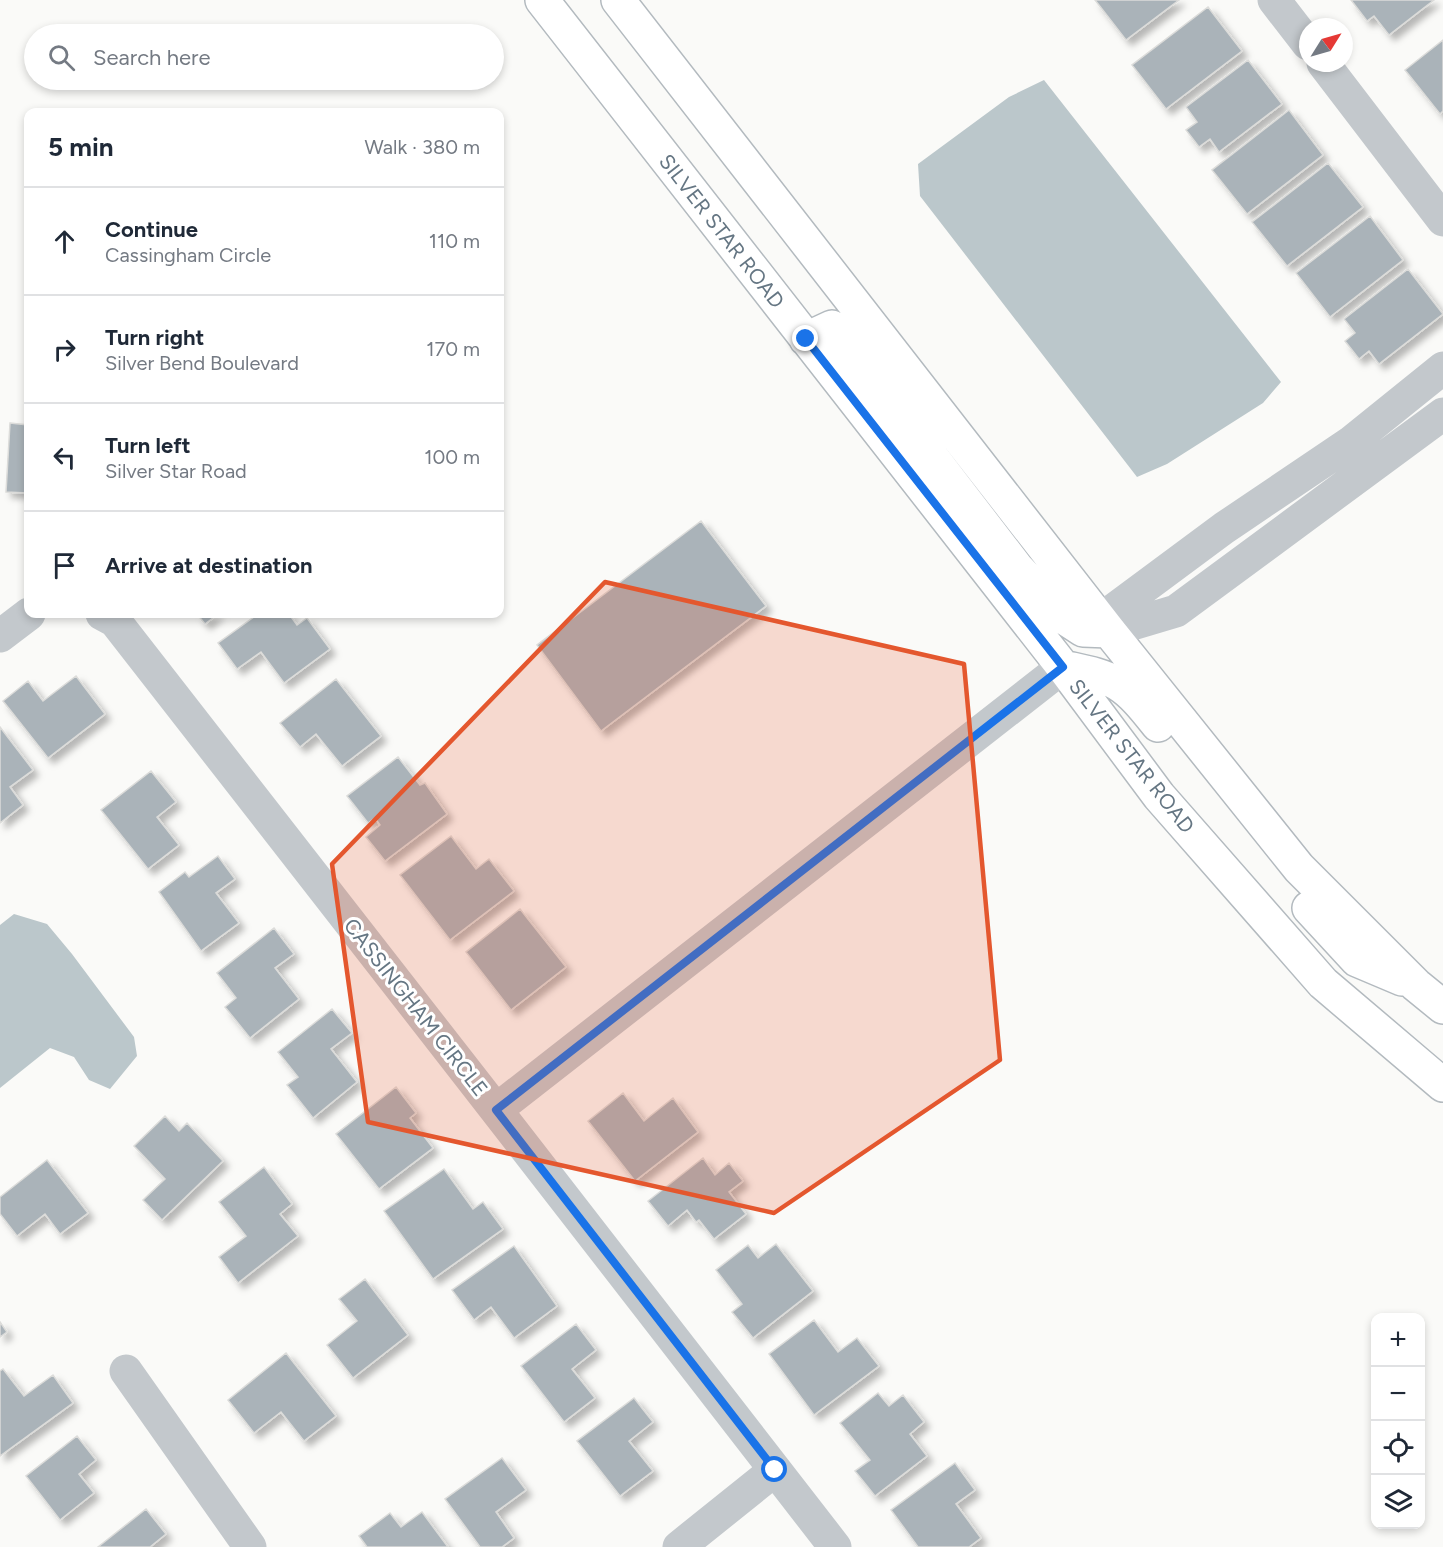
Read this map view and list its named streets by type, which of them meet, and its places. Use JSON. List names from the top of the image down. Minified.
{"streets":{"main road":["SILVER STAR ROAD"],"street":["CASSINGHAM CIRCLE"]},"north":"top right","page":{"search":"Search here","heading":["5 min","Walk · 380 m"],"list":[["Continue","Cassingham Circle","110 m"],["Turn right","Silver Bend Boulevard","170 m"],["Turn left","Silver Star Road","100 m"],"Arrive at destination"],"map_buttons":["+","−"]}}
